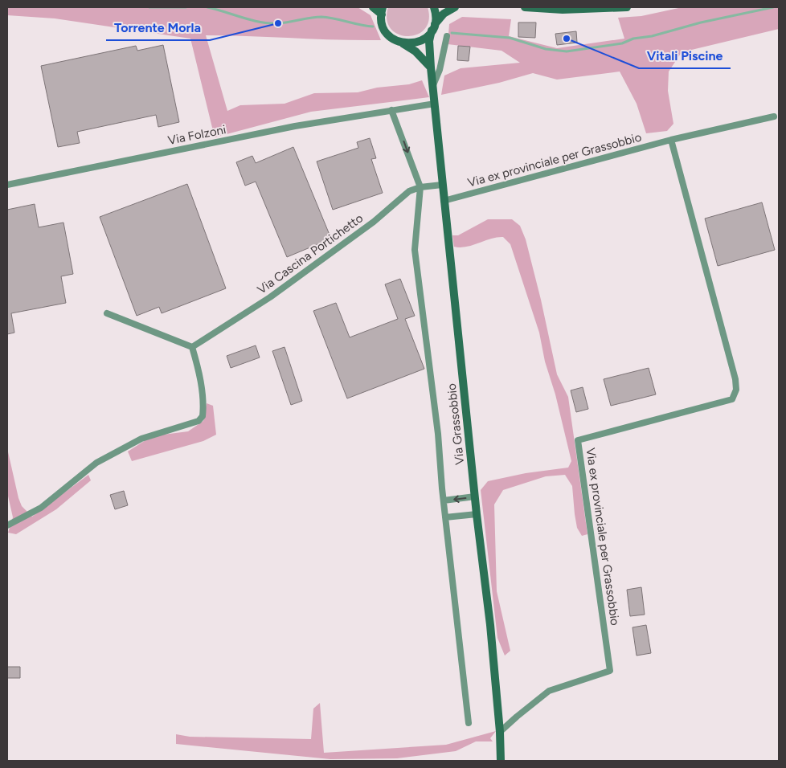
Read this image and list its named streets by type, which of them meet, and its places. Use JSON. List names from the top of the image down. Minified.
{"streets":{"street":["Via Folzoni","Via ex provinciale per Grassobbio","Via Cascina Portichetto","Via Grassobbio"]},"crossings":[["Via Folzoni","Via Grassobbio"],["Via ex provinciale per Grassobbio","Via Grassobbio"],["Via Cascina Portichetto","Via Grassobbio"]],"places":["Torrente Morla","Vitali Piscine"]}
